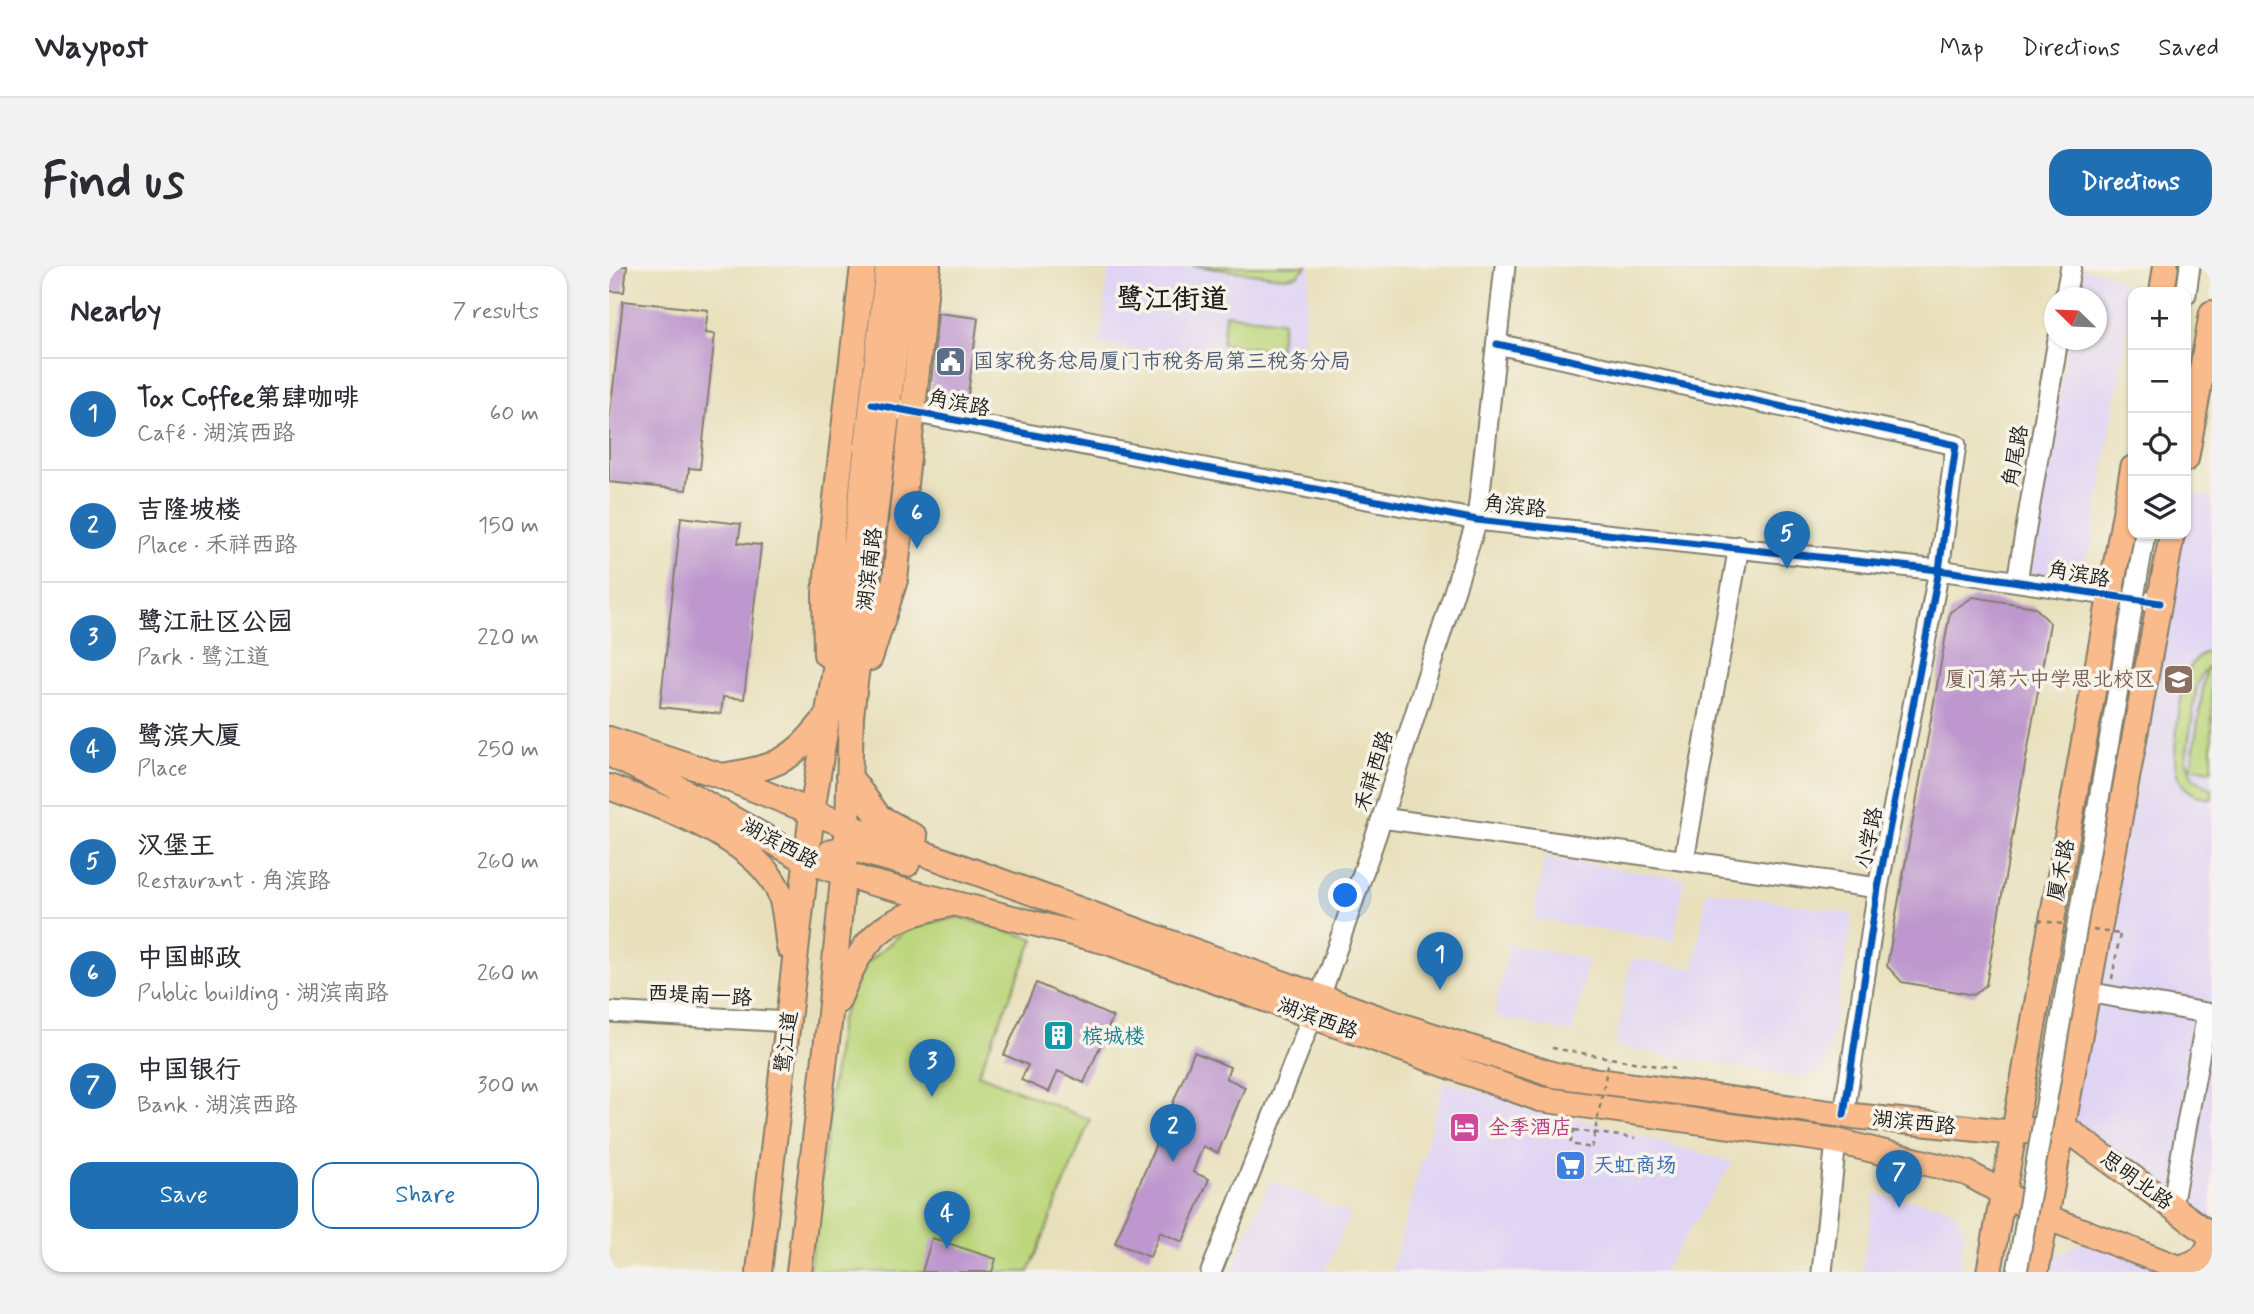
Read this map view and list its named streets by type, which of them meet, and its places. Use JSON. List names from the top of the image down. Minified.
{"streets":{"main road":["湖滨南路","湖滨西路","厦禾路","鹭江道","思明北路"],"street":["角滨路","角尾路","禾祥西路","小学路","西堤南一路"]},"crossings":[["角滨路","角尾路"],["角滨路","湖滨南路"],["角滨路","禾祥西路"],["角滨路","小学路"],["角滨路","厦禾路"],["湖滨南路","湖滨西路"],["湖滨南路","鹭江道"],["禾祥西路","小学路"],["禾祥西路","湖滨西路"],["小学路","湖滨西路"],["湖滨西路","厦禾路"],["湖滨西路","鹭江道"],["湖滨西路","思明北路"],["西堤南一路","鹭江道"]],"districts":["鹭江街道"],"places":{"public building":["国家税务总局厦门市税务局第三税务分局"],"school or university":["厦门第六中学思北校区"],"building":["槟城楼"],"hotel":["全季酒店"],"supermarket":["天虹商场"]},"north":"top left","page":{"header":"Waypost","nav":["Map","Directions","Saved"],"buttons":["Directions",["Save","Share"]],"title":"Find us","heading":["Nearby","7 results"],"map_buttons":["+","−"],"list":[{"mark":"1","name":"Tox Coffee第肆咖啡","note":"Café · 湖滨西路","value":"60 m"},{"mark":"2","name":"吉隆坡楼","note":"Place · 禾祥西路","value":"150 m"},{"mark":"3","name":"鹭江社区公园","note":"Park · 鹭江道","value":"220 m"},{"mark":"4","name":"鹭滨大厦","note":"Place","value":"250 m"},{"mark":"5","name":"汉堡王","note":"Restaurant · 角滨路","value":"260 m"},{"mark":"6","name":"中国邮政","note":"Public building · 湖滨南路","value":"260 m"},{"mark":"7","name":"中国银行","note":"Bank · 湖滨西路","value":"300 m"}],"pins":["6","5","1","3","2","7","4"]}}
